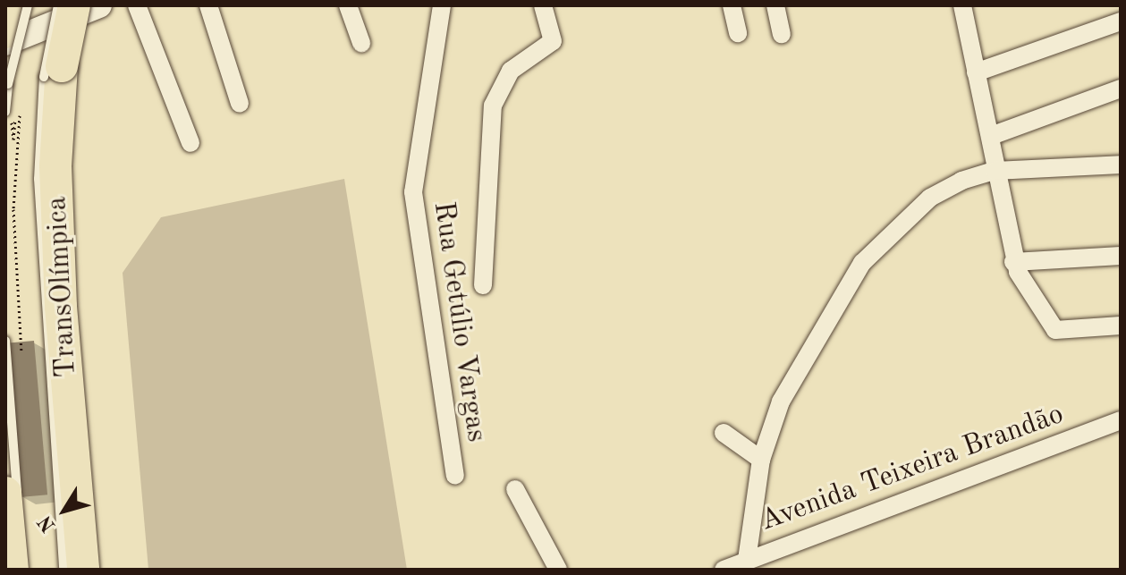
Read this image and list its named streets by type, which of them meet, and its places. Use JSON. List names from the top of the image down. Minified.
{"streets":{"highway":["TransOlímpica"],"street":["Rua Getúlio Vargas","Avenida Teixeira Brandão"]},"north":"bottom left"}
